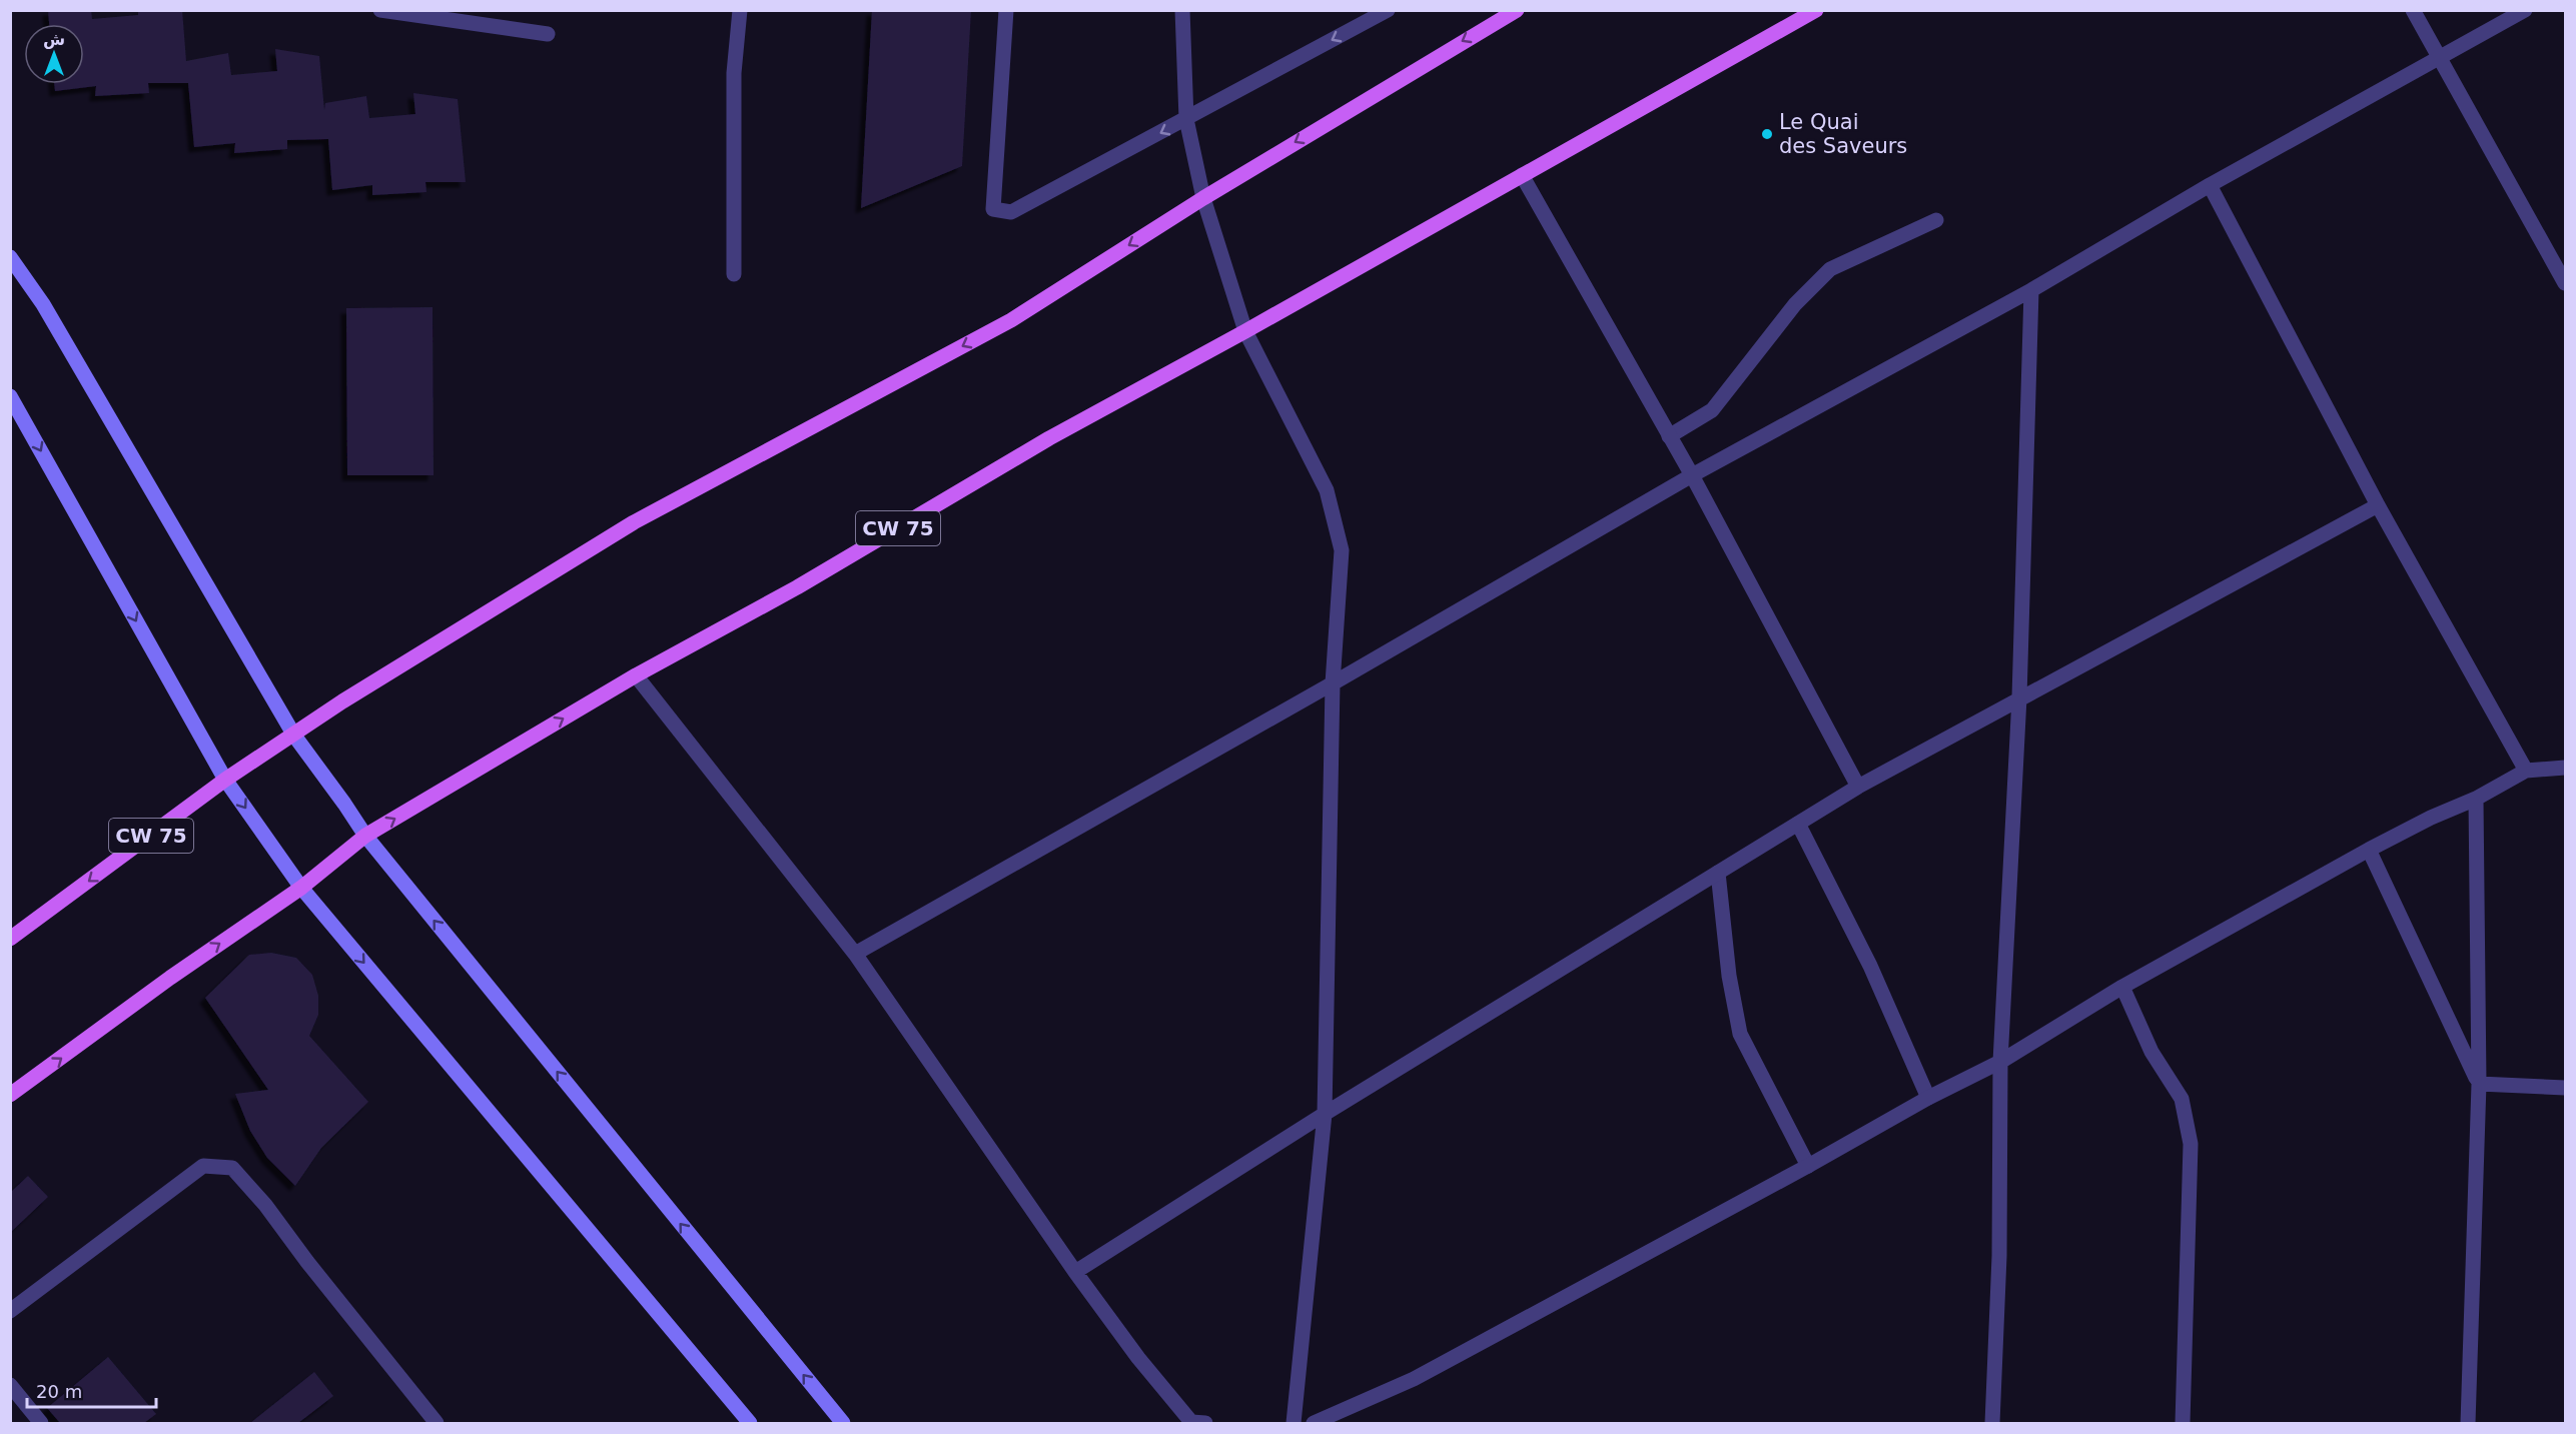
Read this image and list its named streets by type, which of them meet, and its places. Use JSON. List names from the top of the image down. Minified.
{"streets":{"main road":["CW 75"]},"places":["Le Quai des Saveurs"],"scale_bar":"20 m","north":"top"}
